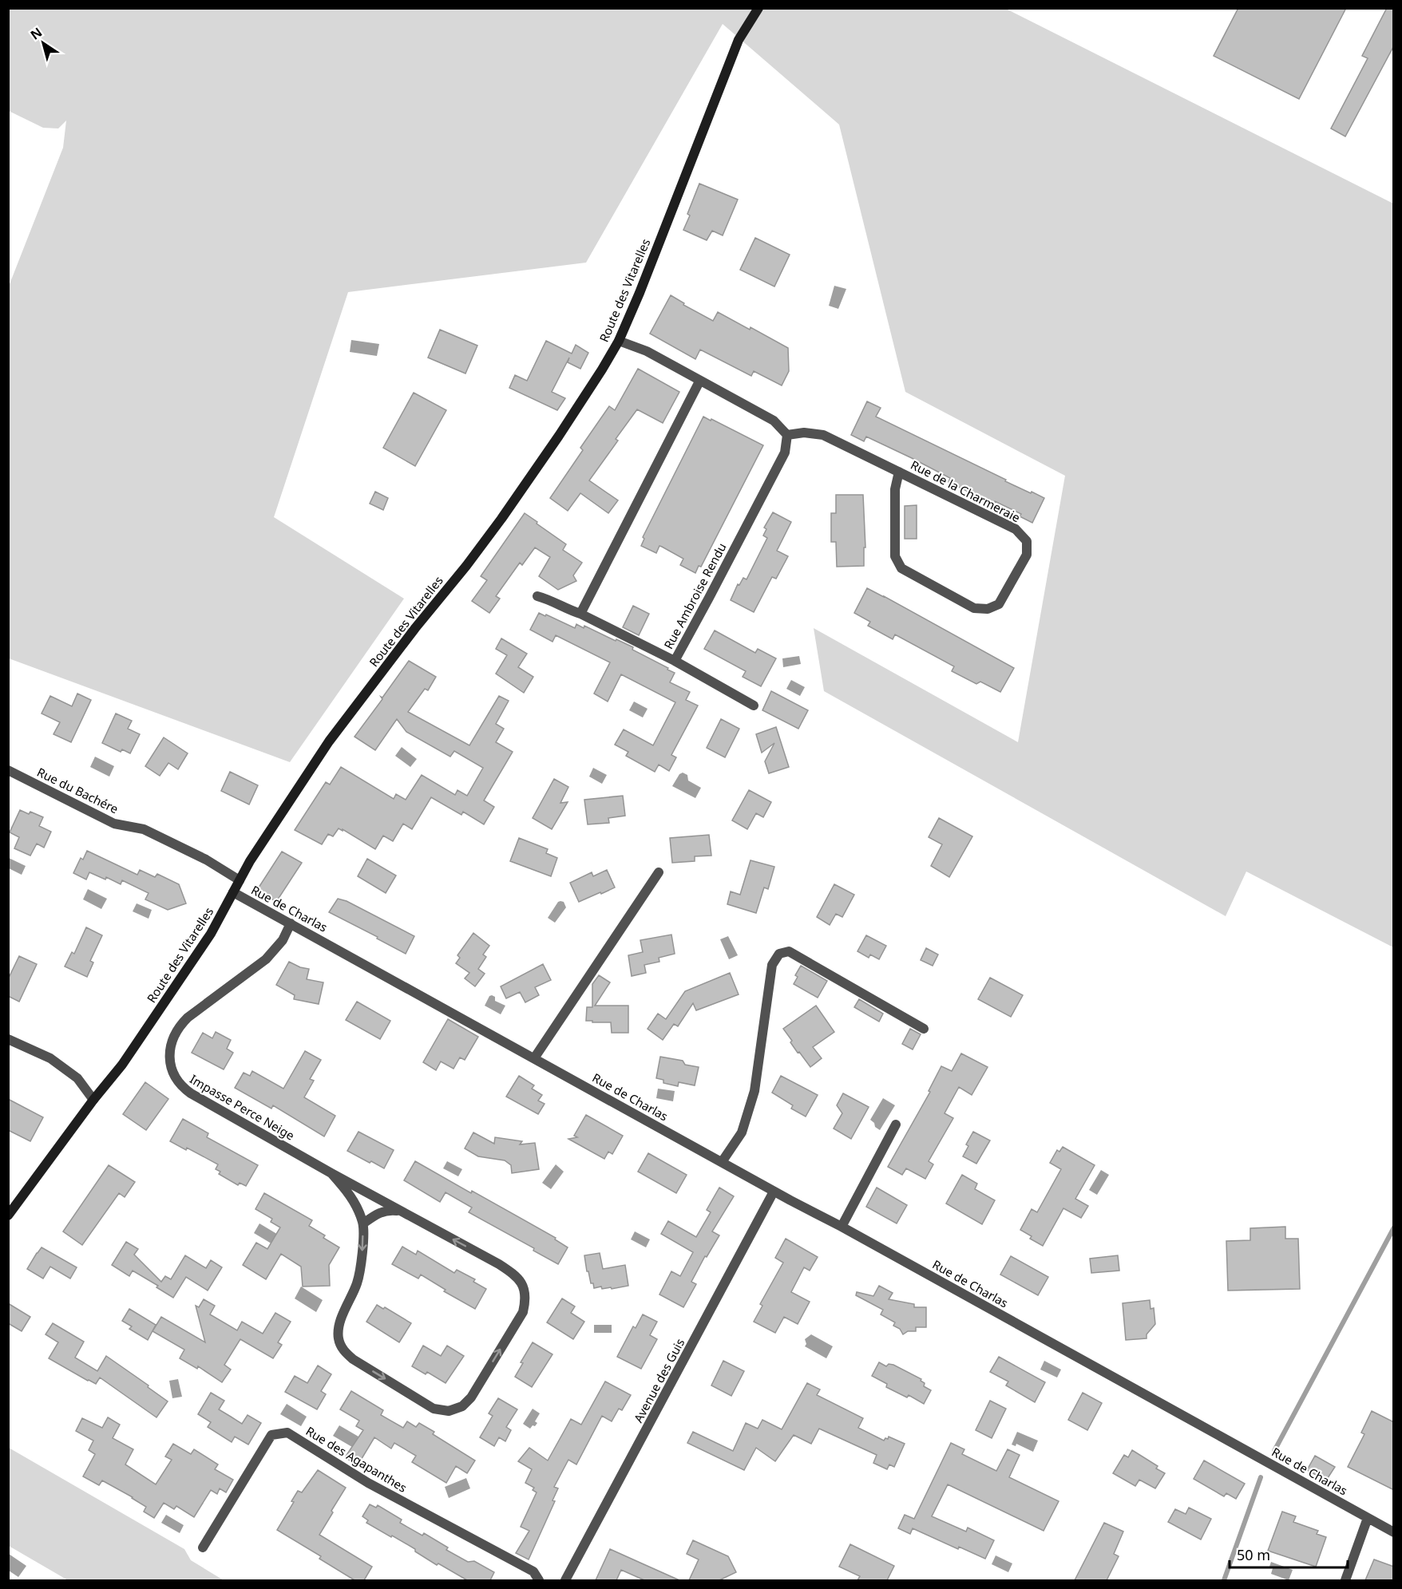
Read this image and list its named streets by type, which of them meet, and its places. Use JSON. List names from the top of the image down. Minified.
{"streets":{"main road":["Route des Vitarelles"],"street":["Rue de la Charmeraie","Rue Ambroise Rendu","Rue du Bachére","Rue de Charlas","Impasse Perce Neige","Avenue des Guis","Rue des Agapanthes"]},"crossings":[["Route des Vitarelles","Rue du Bachére"],["Route des Vitarelles","Rue de Charlas"],["Rue de la Charmeraie","Rue Ambroise Rendu"],["Rue de Charlas","Impasse Perce Neige"],["Rue de Charlas","Avenue des Guis"]],"scale_bar":"50 m","north":"top left"}
